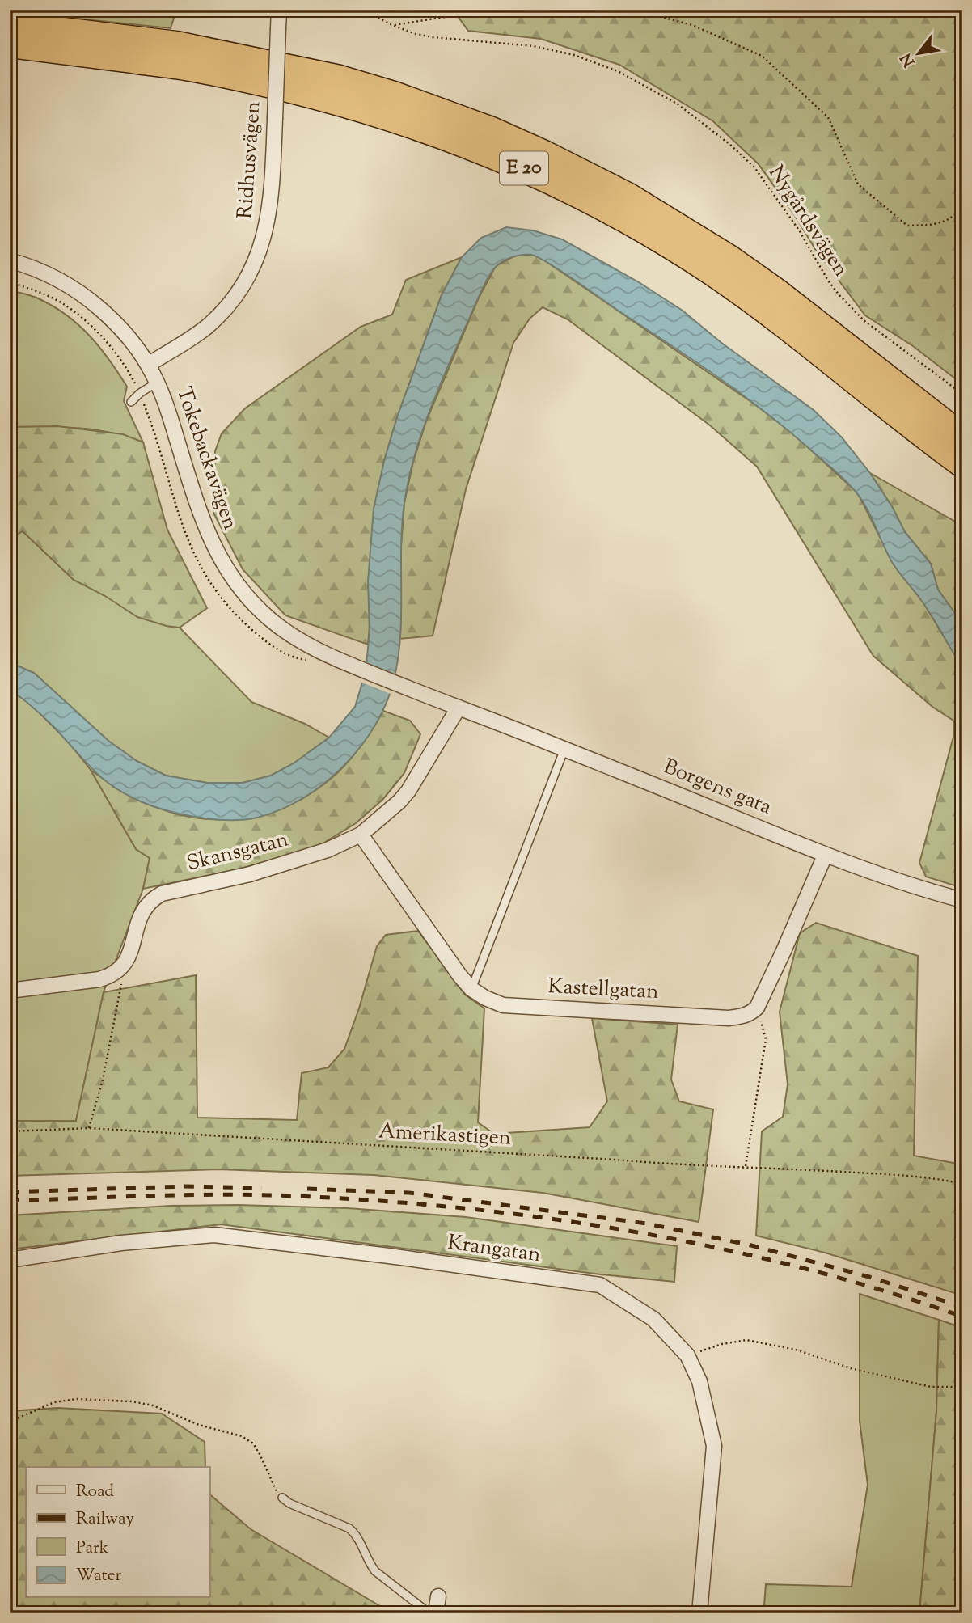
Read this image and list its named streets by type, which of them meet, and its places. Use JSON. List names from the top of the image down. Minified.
{"streets":{"highway":["E 20"],"street":["Ridhusvägen","Tokebackavägen","Borgens gata","Skansgatan","Kastellgatan","Krangatan"],"path":["Nygårdsvägen","Amerikastigen"]},"crossings":[["Ridhusvägen","Tokebackavägen"],["Tokebackavägen","Borgens gata"],["Tokebackavägen","Skansgatan"],["Borgens gata","Skansgatan"],["Skansgatan","Kastellgatan"]],"legend":["Road","Railway","Park","Water"],"north":"bottom left"}
